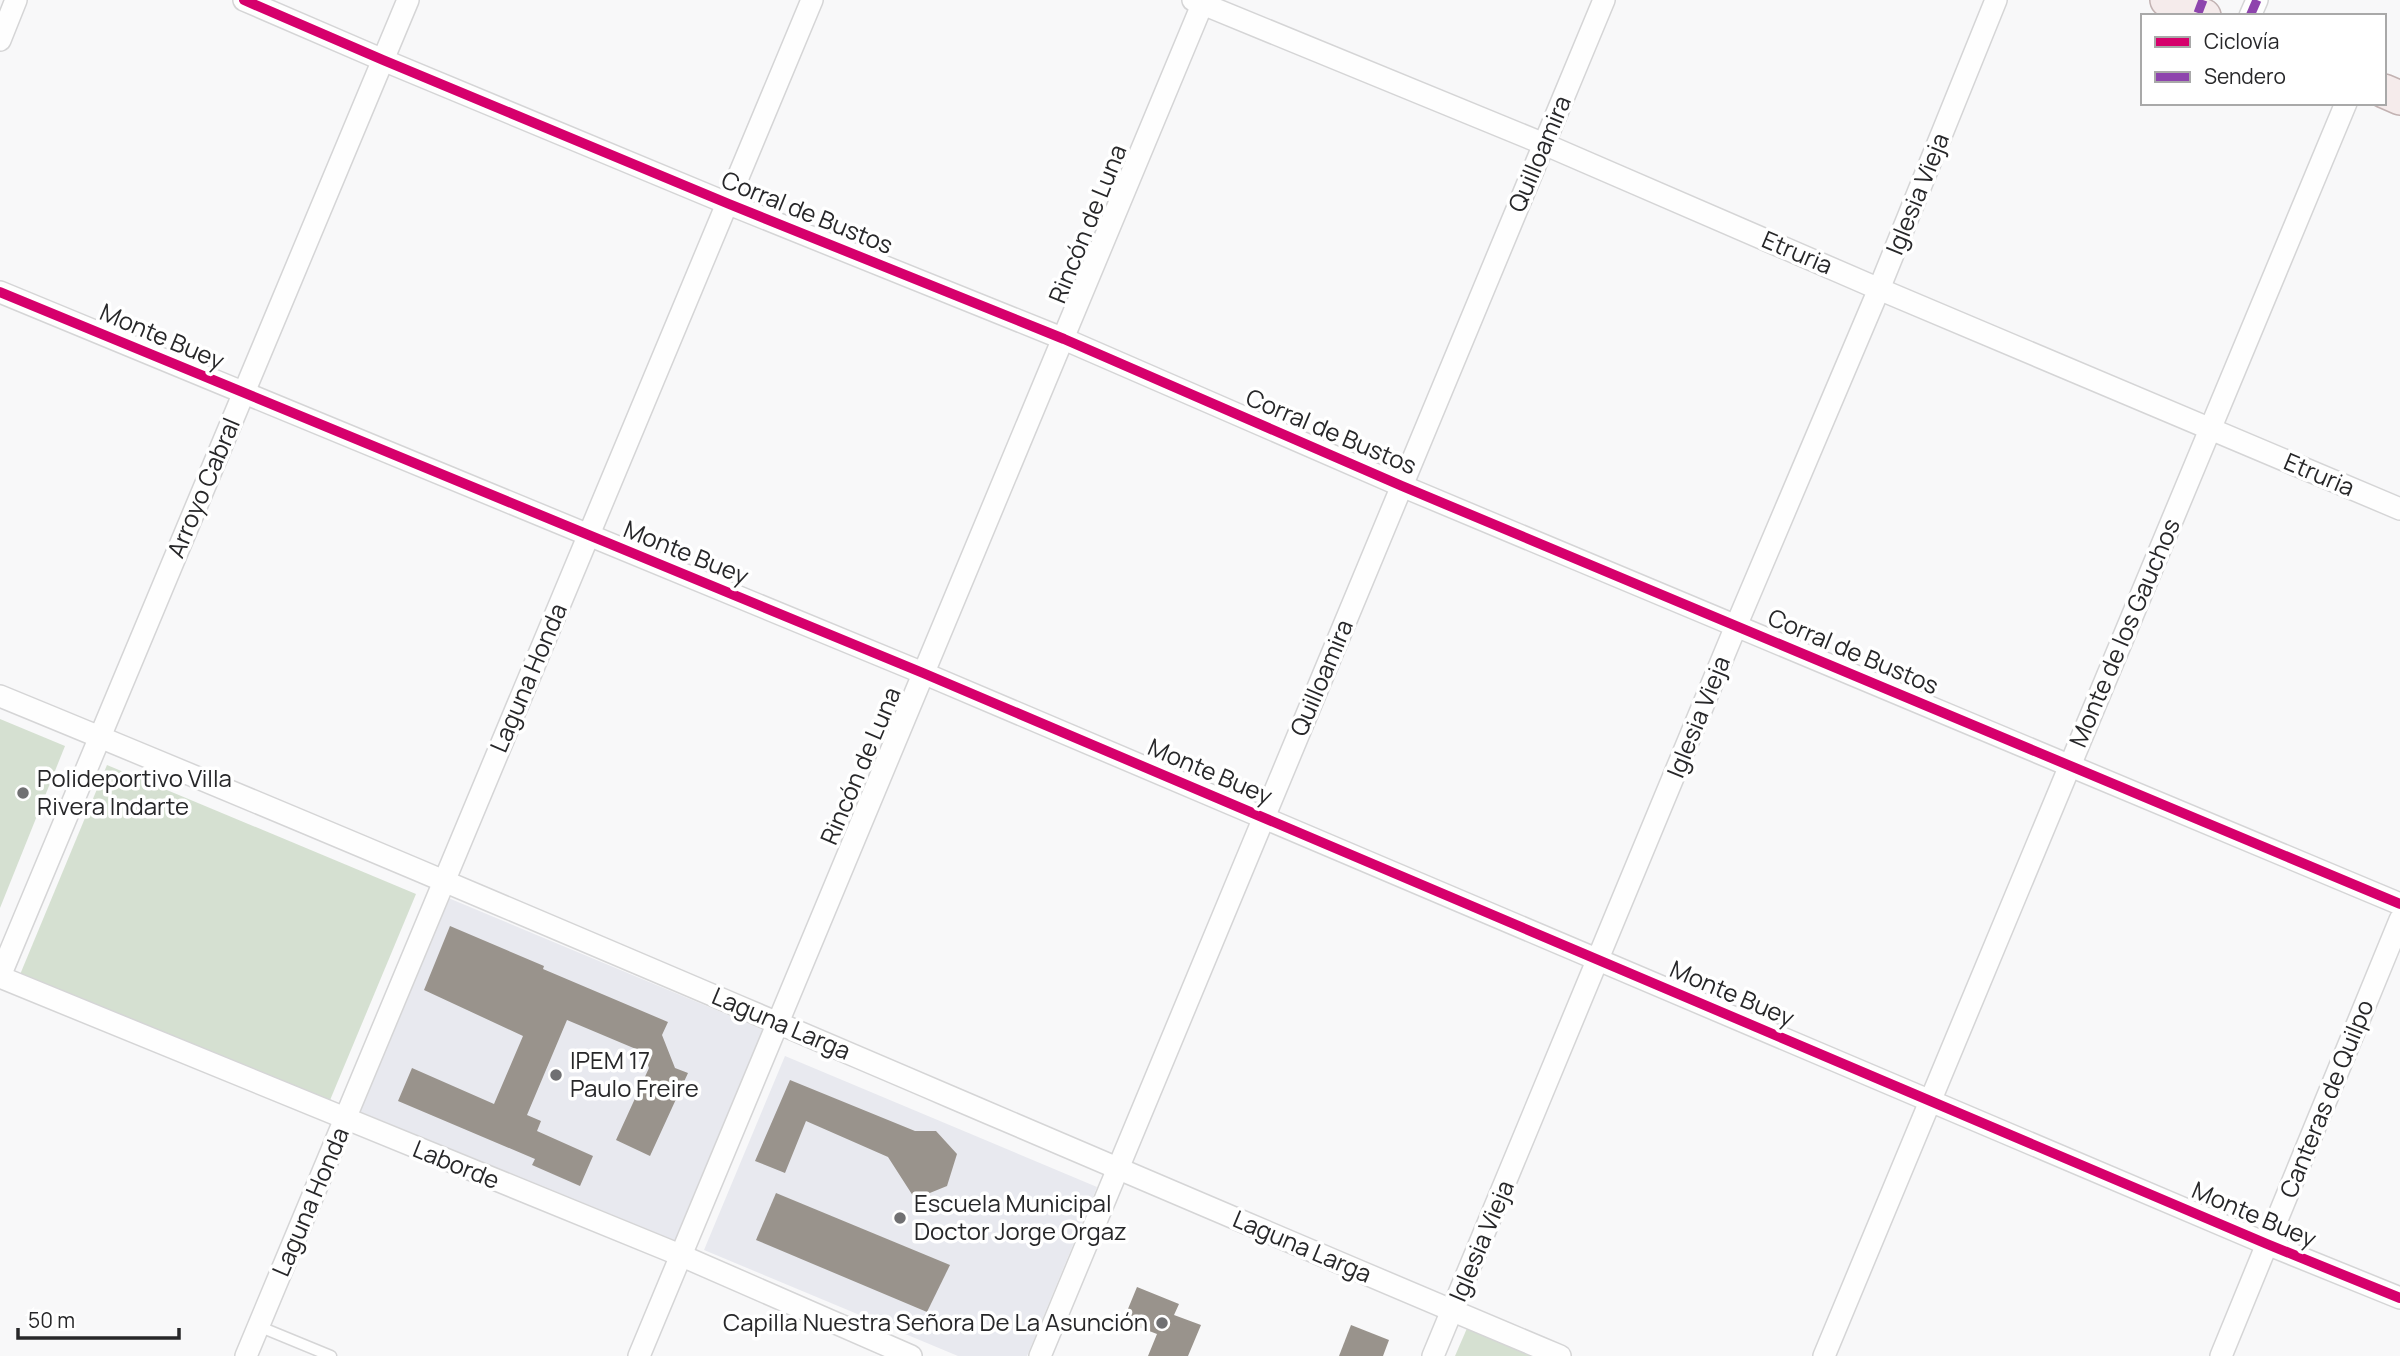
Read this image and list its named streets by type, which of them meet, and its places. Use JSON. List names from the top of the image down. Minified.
{"streets":{"street":["Quilloamira","Iglesia Vieja","Corral de Bustos","Rincón de Luna","Etruria","Monte Buey","Arroyo Cabral","Monte de los Gauchos","Laguna Honda","Laguna Larga","Canteras de Quilpo","Laborde"]},"crossings":[["Quilloamira","Corral de Bustos"],["Quilloamira","Etruria"],["Quilloamira","Monte Buey"],["Quilloamira","Laguna Larga"],["Iglesia Vieja","Corral de Bustos"],["Iglesia Vieja","Etruria"],["Iglesia Vieja","Monte Buey"],["Iglesia Vieja","Laguna Larga"],["Corral de Bustos","Rincón de Luna"],["Corral de Bustos","Arroyo Cabral"],["Corral de Bustos","Monte de los Gauchos"],["Corral de Bustos","Laguna Honda"],["Rincón de Luna","Etruria"],["Rincón de Luna","Monte Buey"],["Rincón de Luna","Laguna Larga"],["Rincón de Luna","Laborde"],["Etruria","Monte de los Gauchos"],["Monte Buey","Arroyo Cabral"],["Monte Buey","Monte de los Gauchos"],["Monte Buey","Laguna Honda"],["Monte Buey","Canteras de Quilpo"],["Arroyo Cabral","Laguna Larga"],["Arroyo Cabral","Laborde"],["Laguna Honda","Laguna Larga"],["Laguna Honda","Laborde"]],"places":["Polideportivo Villa Rivera Indarte","IPEM 17 Paulo Freire","Escuela Municipal Doctor Jorge Orgaz","Capilla Nuestra Señora De La Asunción"],"legend":["Ciclovía","Sendero"],"scale_bar":"50 m"}
